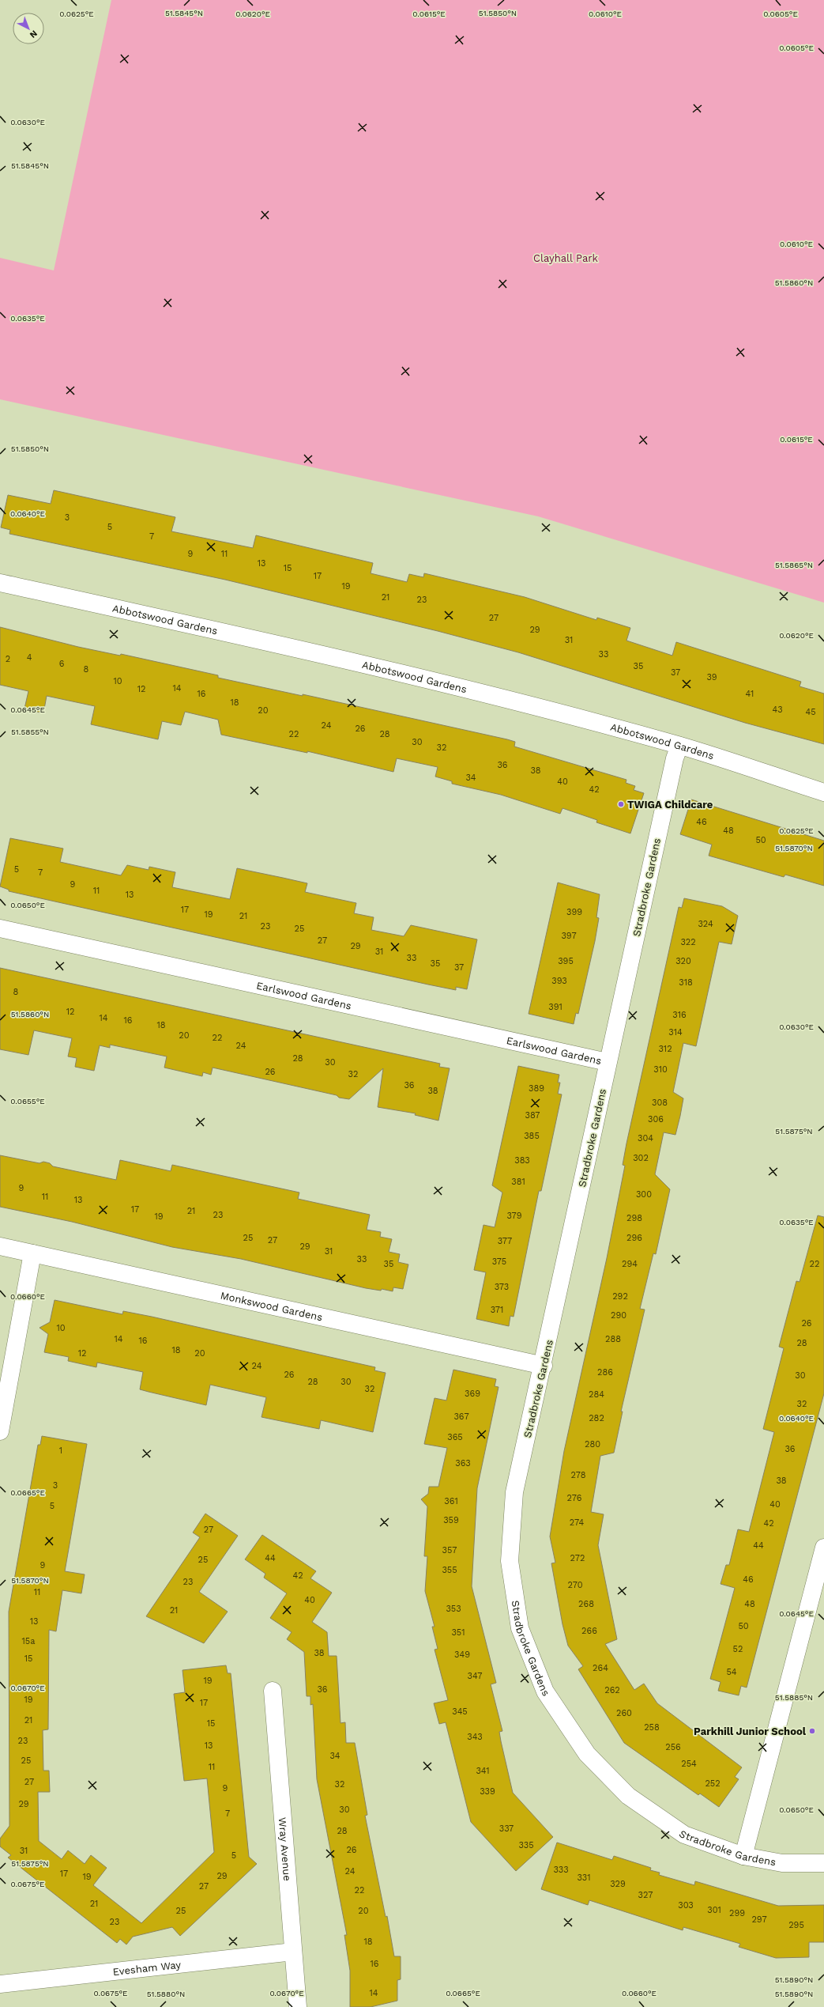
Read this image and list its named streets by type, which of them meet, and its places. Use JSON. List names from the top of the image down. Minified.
{"streets":{"street":["Abbotswood Gardens","Stradbroke Gardens","Earlswood Gardens","Monkswood Gardens","Wray Avenue","Evesham Way"]},"crossings":[["Abbotswood Gardens","Stradbroke Gardens"],["Stradbroke Gardens","Earlswood Gardens"],["Stradbroke Gardens","Monkswood Gardens"],["Wray Avenue","Evesham Way"]],"parks":["Clayhall Park"],"places":["TWIGA Childcare","Parkhill Junior School"],"house_numbers":["3","5","7","9","11","13","15","17","19","21","23","27","29","31","33","4","2","6","35","8","37","39","10","14","12","16","41","18","43","20","45","24","26","22","28","30","32","36","38","34","40","42","46","48","50","5","7","9","11","13","17","399","19","21","324","23","25","397","27","322","29","31","33","395","320","35","37","393","318","8","391","12","316","14","16","18","314","20","22","24","312","28","30","310","26","32","36","389","38","308","387","306","385","304","302","383","381","9","300","11","13","17","21","23","379","19","298","25","296","27","377","29","31","33","375","35","294","22","373","292","371","290","26","10","14","288","16","28","18","12","20","24","286","26","30","28","30","32","369","284","32","367","282","365","280","36","1","363","278","38","3","276","361","40","5","359","274","42","27","44","357","44","272","25","9","355","42","46","23","270","11","40","268","48","353","21","13","50","266","351","15a","52","38","349","15","264","54","347","19","36","262","19","17","345","260","21","15","258","343","23","13","256","34","25","254","11","341","27","252","32","9","339","29","30","7","337","28","335","26","31","5","333","24","17","29","19","331","329","27","22","327","21","303","301","25","20","299","297","23","295","18","16","14"],"north":"bottom right","coordinates":["51.5845°N","51.5850°N","0.0625°E","0.0620°E","0.0615°E","0.0610°E","0.0605°E","0.0630°E","51.5860°N","0.0635°E","0.0640°E","51.5865°N","0.0645°E","51.5855°N","51.5870°N","0.0650°E","0.0655°E","51.5875°N","0.0660°E","0.0665°E","0.0670°E","51.5885°N","0.0675°E","51.5890°N","51.5880°N"]}
